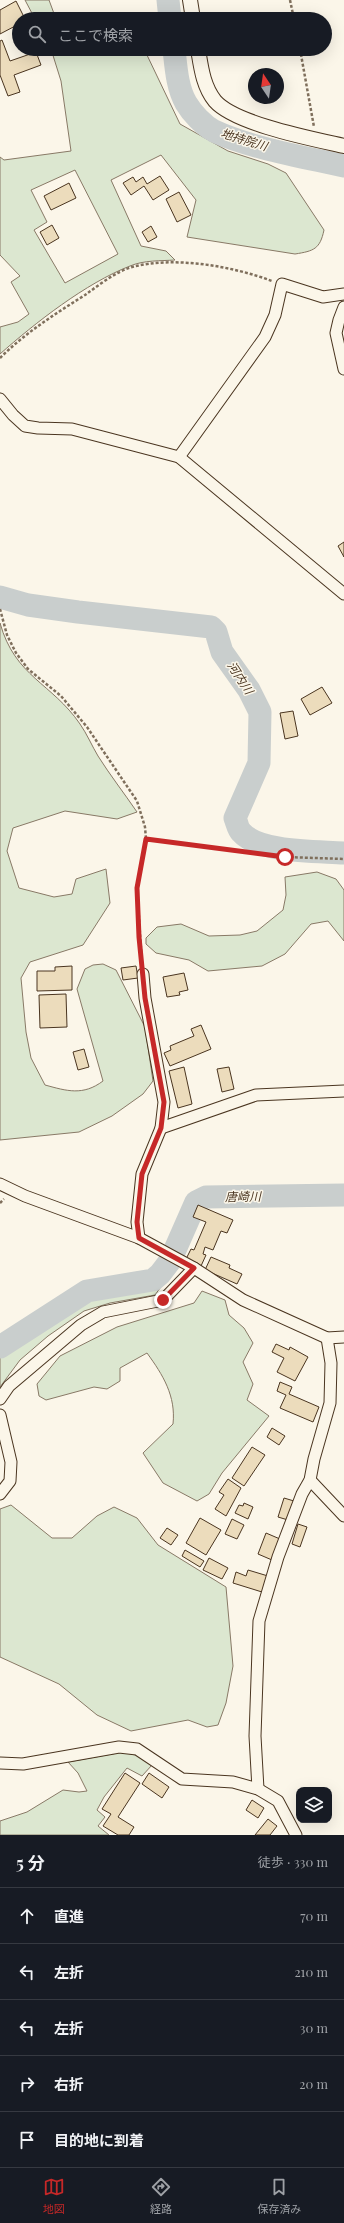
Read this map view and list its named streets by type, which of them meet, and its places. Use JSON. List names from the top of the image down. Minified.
{"water":["地持院川","河内川","唐崎川"],"north":"top","page":{"search":"ここで検索","heading":["5 分","徒歩 · 330 m"],"list":[["直進","70 m"],["左折","210 m"],["左折","30 m"],["右折","20 m"],"目的地に到着"],"nav":["地図","経路","保存済み"]}}
